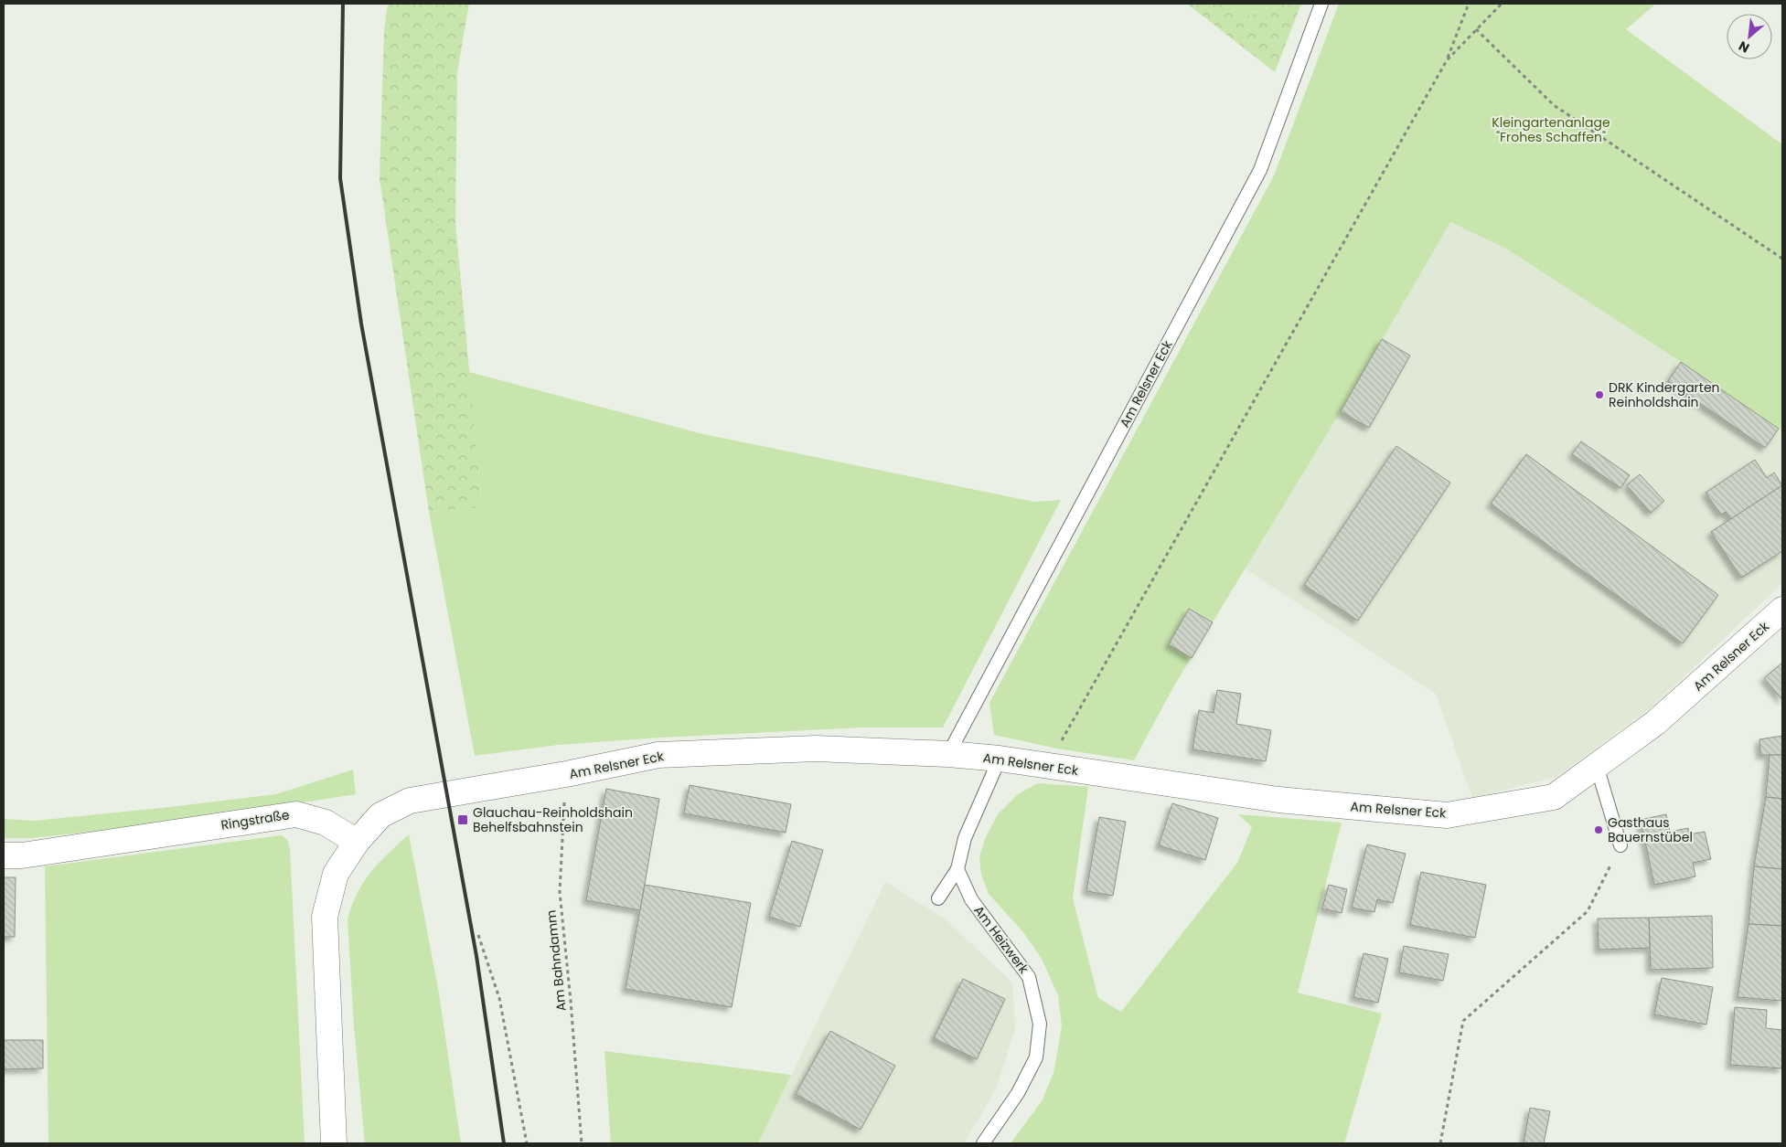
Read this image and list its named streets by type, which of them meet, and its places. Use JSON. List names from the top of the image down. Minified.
{"streets":{"street":["Am Relsner Eck","Ringstraße"],"lane":["Am Heizwerk"],"path":["Am Bahndamm"]},"crossings":[["Am Relsner Eck","Ringstraße"],["Am Relsner Eck","Am Bahndamm"]],"parks":["Kleingartenanlage \"Frohes Schaffen\""],"places":{"other":["DRK Kindergarten Reinholdshain","Gasthaus Bauernstübel"],"transit":["Glauchau-Reinholdshain Behelfsbahnstein"]},"north":"bottom left"}
